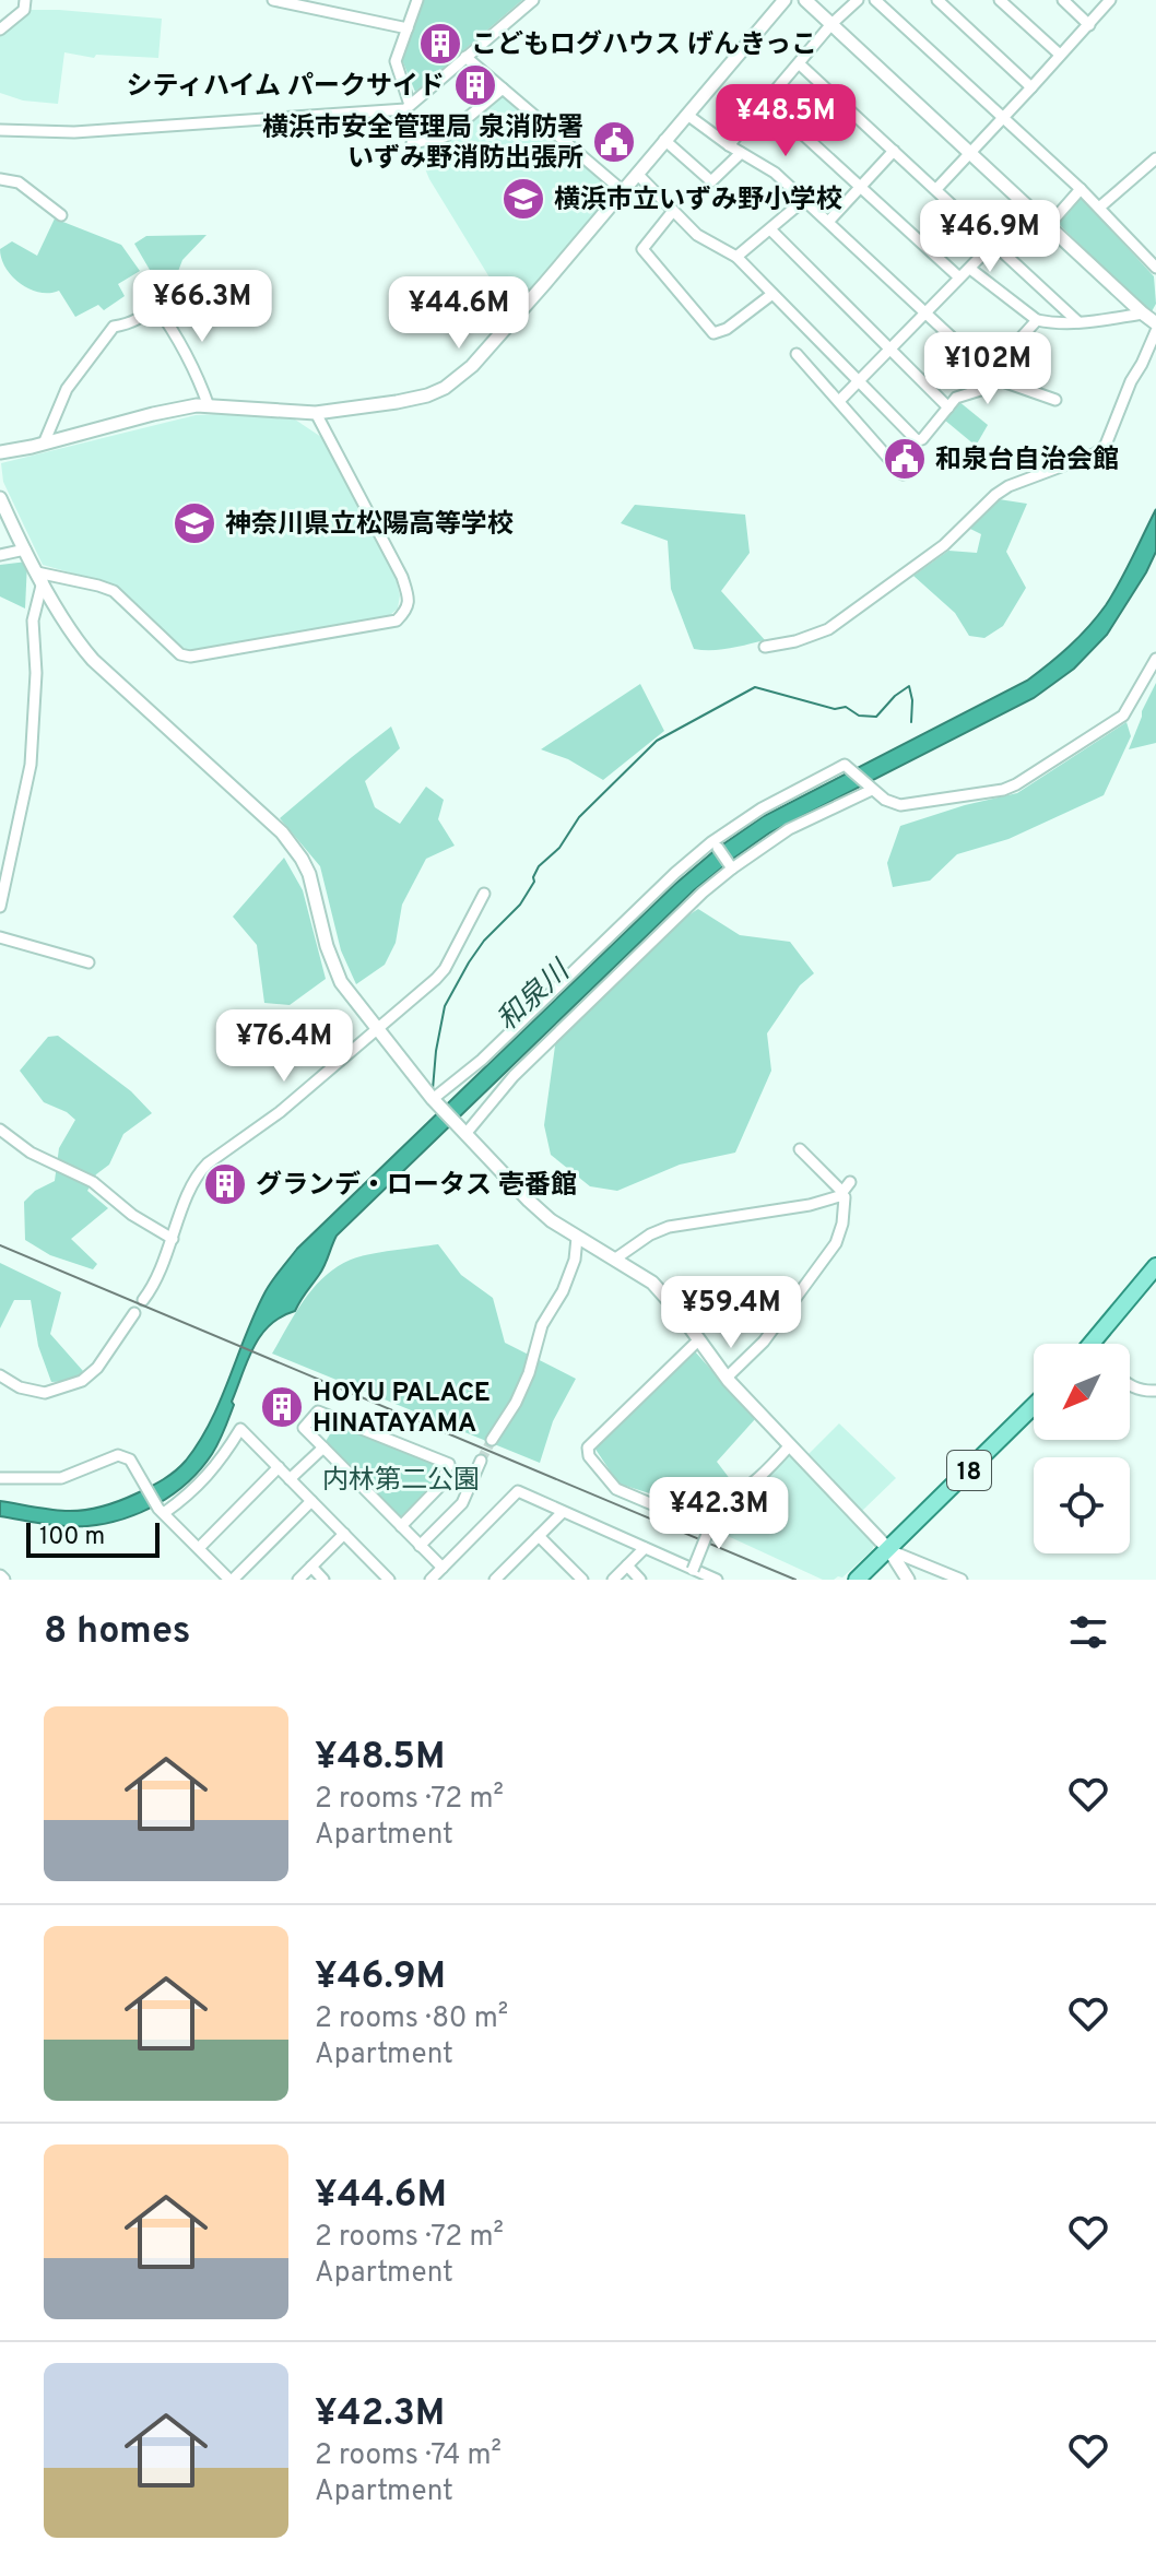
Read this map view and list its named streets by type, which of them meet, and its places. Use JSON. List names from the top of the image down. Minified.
{"streets":{"main road":["18"]},"water":["和泉川"],"parks":["内林第二公園"],"places":{"building":["こどもログハウス げんきっこ","シティハイム パークサイド","グランデ・ロータス 壱番館","HOYU PALACE HINATAYAMA"],"public building":["横浜市安全管理局 泉消防署 いずみ野消防出張所","和泉台自治会館"],"school or university":["横浜市立いずみ野小学校","神奈川県立松陽高等学校"]},"scale_bar":"100 m","north":"bottom left","page":{"price":["¥48.5M","¥46.9M","¥66.3M","¥44.6M","¥102M","¥76.4M","¥59.4M","¥42.3M"],"scale":"100 m","heading":"8 homes","list":[{"name":"¥48.5M","note":"2 rooms · 72 m² · Apartment"},{"name":"¥46.9M","note":"2 rooms · 80 m² · Apartment"},{"name":"¥44.6M","note":"2 rooms · 72 m² · Apartment"},{"name":"¥42.3M","note":"2 rooms · 74 m² · Apartment"}]}}
